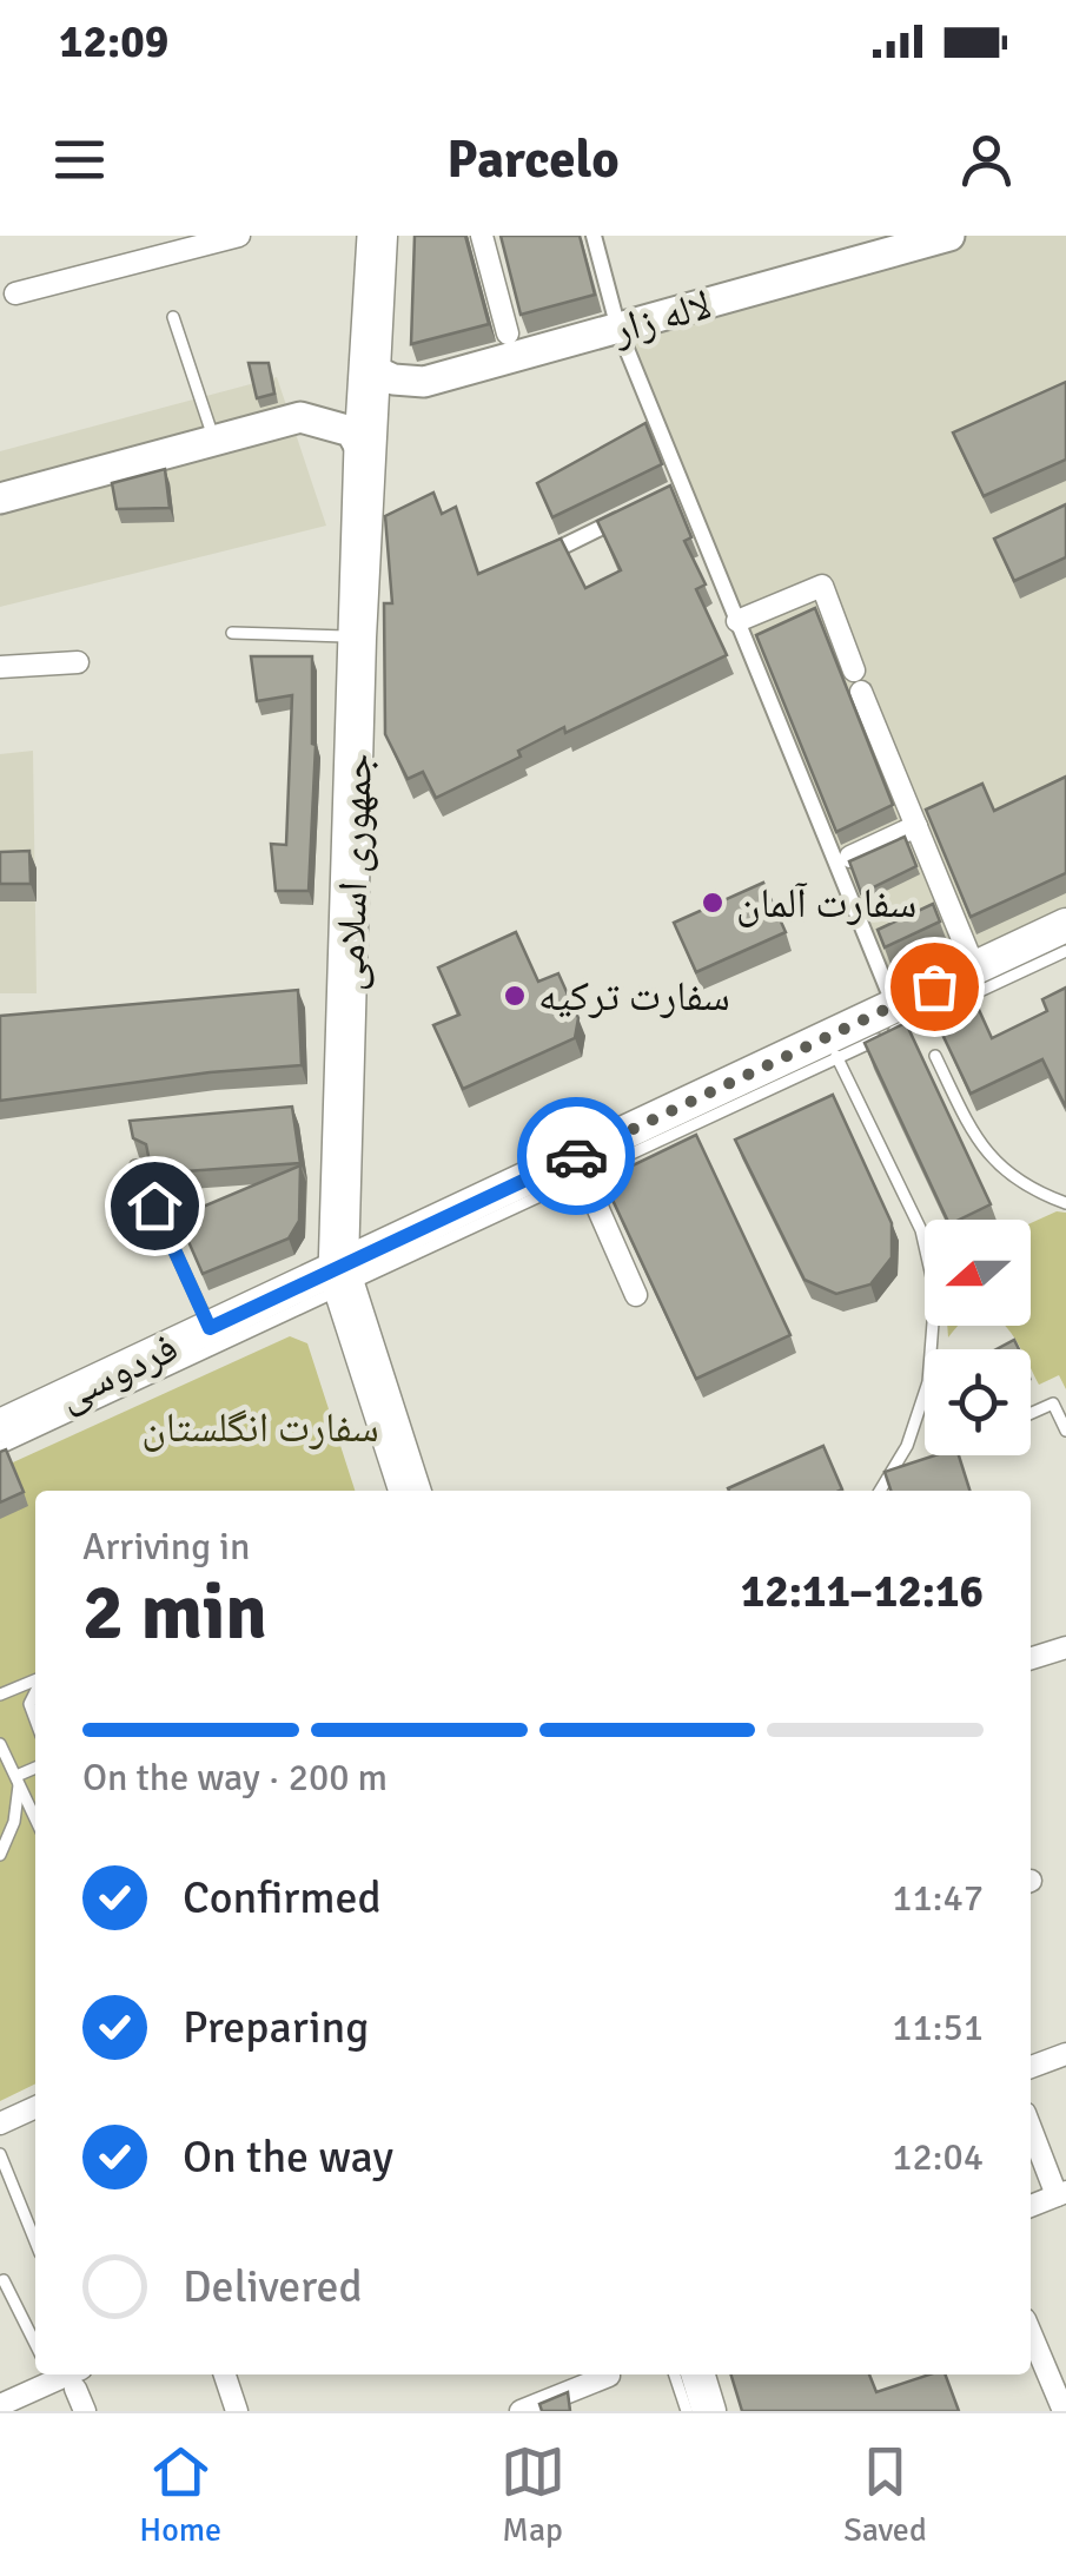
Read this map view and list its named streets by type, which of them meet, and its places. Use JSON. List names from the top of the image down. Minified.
{"streets":{"main road":["لاله زار","جمهوری اسلامی","فردوسی"]},"crossings":[["لاله زار","جمهوری اسلامی"],["جمهوری اسلامی","فردوسی"]],"parks":["سفارت انگلستان"],"places":["سفارت آلمان","سفارت ترکیه"],"north":"left","page":{"status":"12:09","header":"Parcelo","heading":["2 min","Arriving in","12:11–12:16"],"bar":"On the way · 200 m","list":[["Confirmed","11:47"],["Preparing","11:51"],["On the way","12:04"],"Delivered"],"tabs":["Home","Map","Saved"]}}
